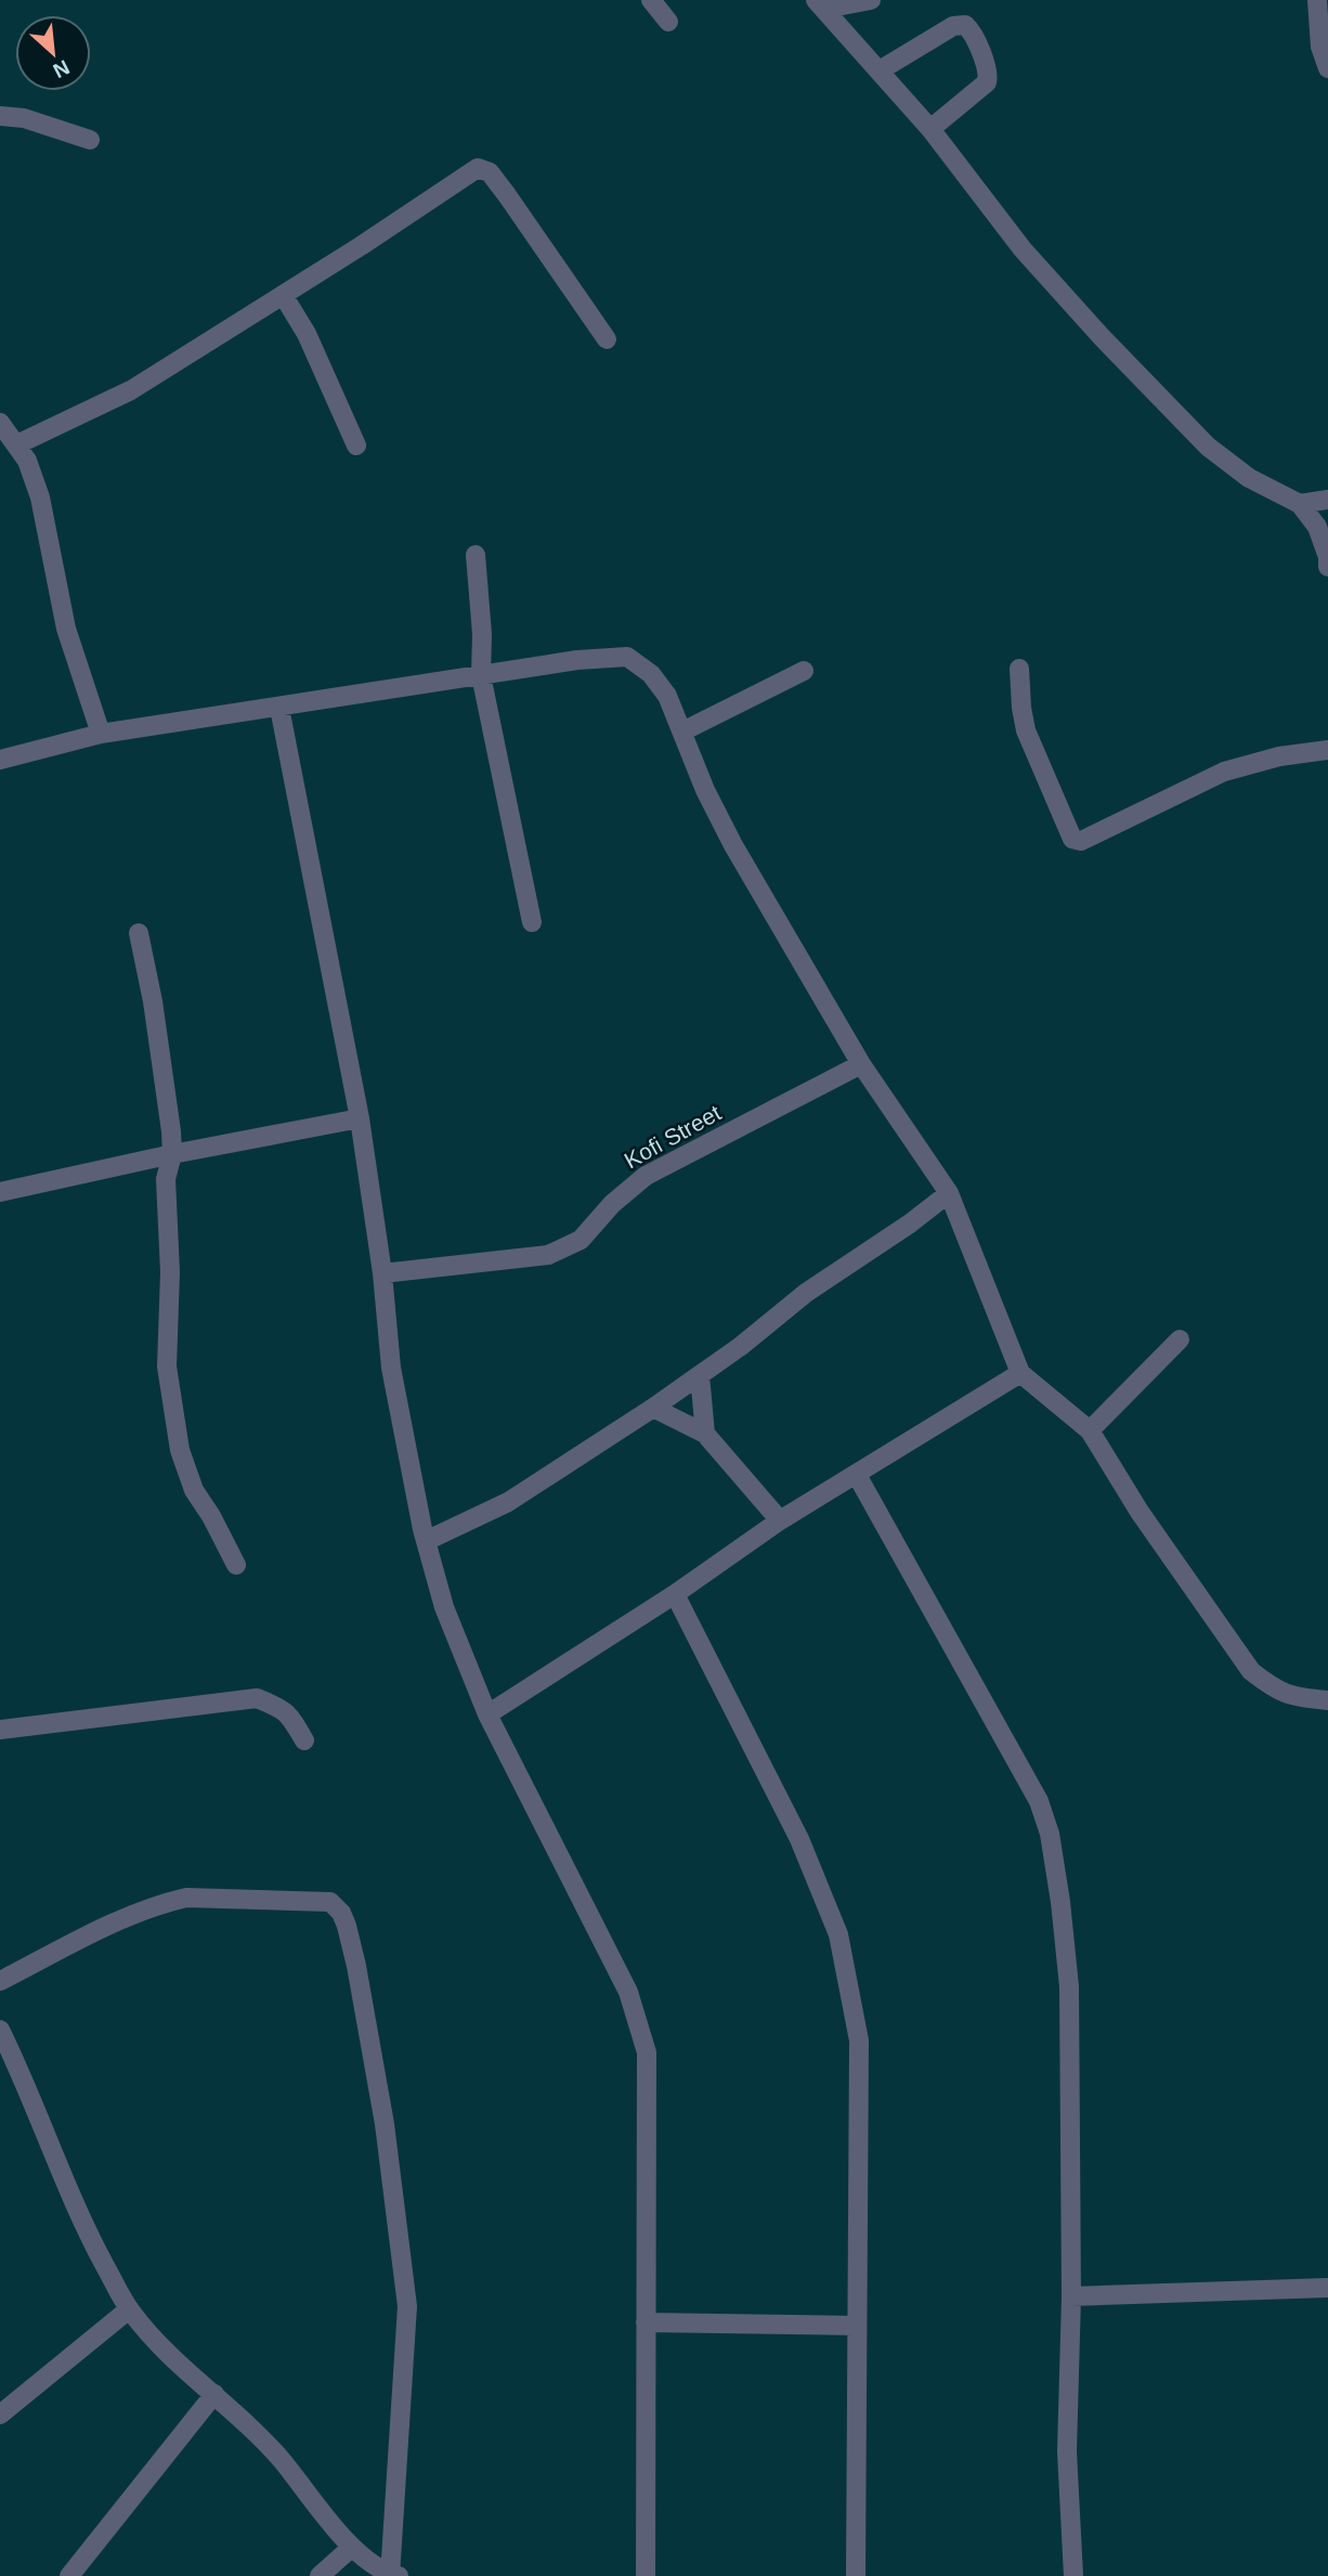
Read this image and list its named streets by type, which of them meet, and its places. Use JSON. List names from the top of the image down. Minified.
{"streets":{"street":["Kofi Street"]},"north":"bottom right"}
